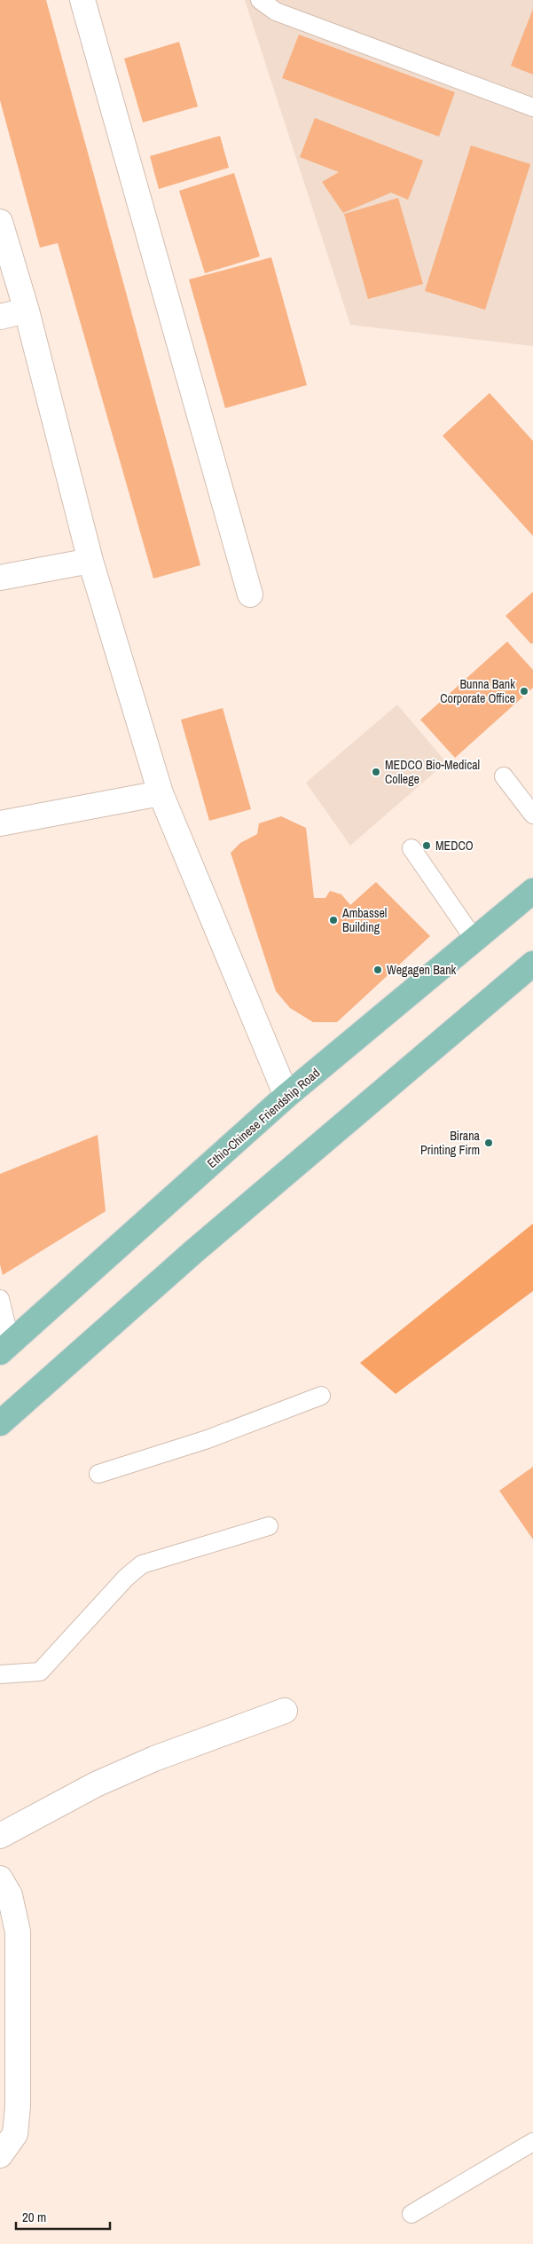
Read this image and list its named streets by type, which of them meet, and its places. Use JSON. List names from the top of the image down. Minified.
{"streets":{"main road":["Ethio-Chinese Friendship Road"]},"places":["Bunna Bank Corporate Office","MEDCO Bio-Medical College","MEDCO","Ambassel Building","Wegagen Bank","Birana Printing Firm"],"scale_bar":"20 m"}
